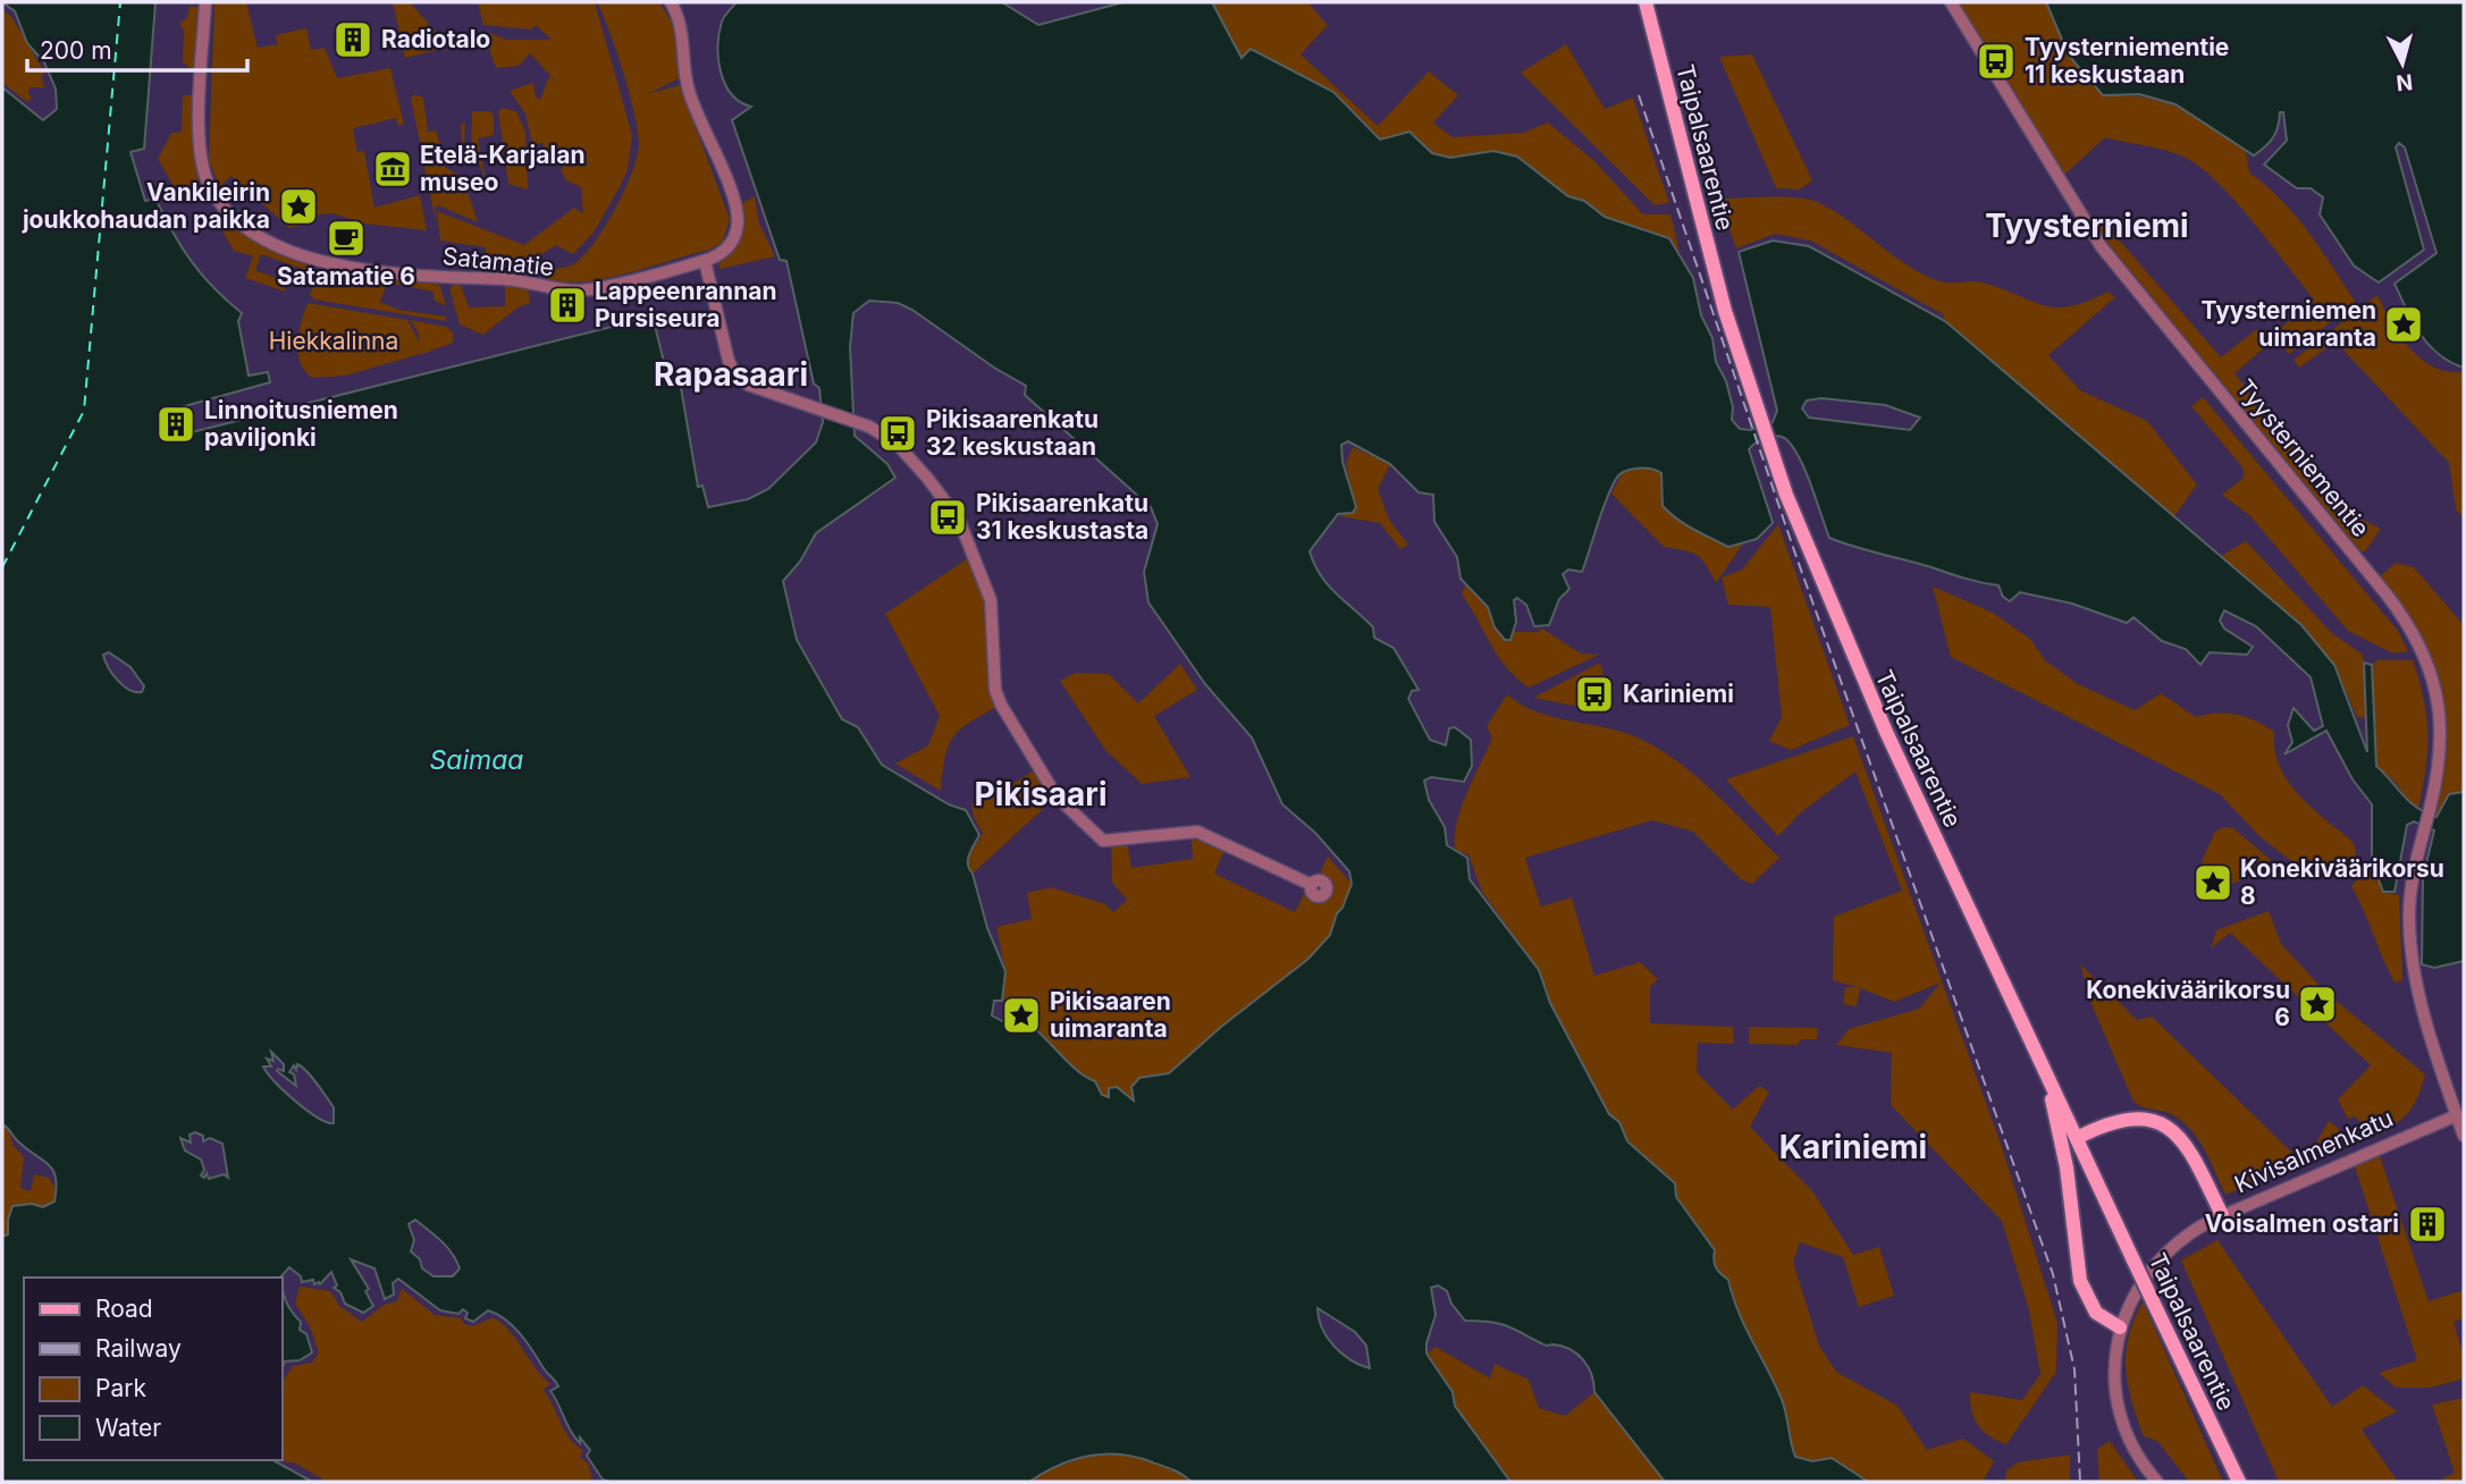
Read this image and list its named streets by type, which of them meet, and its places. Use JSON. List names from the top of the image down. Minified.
{"streets":{"main road":["Taipalsaarentie"],"street":["Satamatie","Tyysterniementie","Kivisalmenkatu"]},"crossings":[["Tyysterniementie","Kivisalmenkatu"]],"districts":["Tyysterniemi","Rapasaari","Pikisaari","Kariniemi"],"water":["Saimaa"],"parks":["Hiekkalinna"],"places":{"building":["Radiotalo","Lappeenrannan Pursiseura","Linnoitusniemen paviljonki","Voisalmen ostari"],"bus stop":["Tyysterniementie 11 keskustaan","Pikisaarenkatu 32 keskustaan","Pikisaarenkatu 31 keskustasta","Kariniemi"],"museum":["Etelä-Karjalan museo"],"place":["Vankileirin joukkohaudan paikka","Tyysterniemen uimaranta","Konekiväärikorsu 8","Konekiväärikorsu 6","Pikisaaren uimaranta"],"cafe":["Satamatie 6"]},"legend":["Road","Railway","Park","Water"],"scale_bar":"200 m","north":"bottom"}
